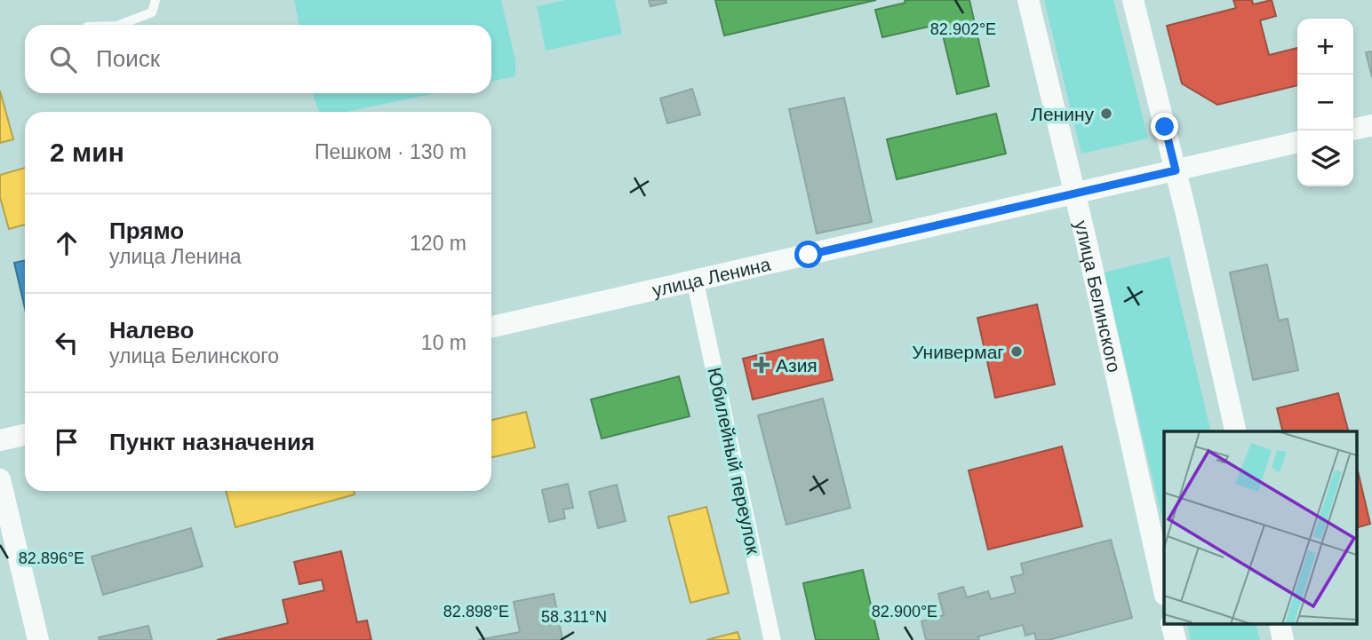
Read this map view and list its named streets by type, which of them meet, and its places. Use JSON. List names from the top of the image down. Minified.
{"streets":{"street":["улица Ленина","улица Белинского","Юбилейный переулок"]},"crossings":[["улица Ленина","улица Белинского"],["улица Ленина","Юбилейный переулок"]],"places":{"other":["Ленину","Универмаг"],"health":["Азия"]},"page":{"map_buttons":["+","−"],"search":"Поиск","heading":["2 мин","Пешком · 130 m"],"list":[["Прямо","улица Ленина","120 m"],["Налево","улица Белинского","10 m"],"Пункт назначения"]},"coordinates":["82.902°E","82.896°E","82.898°E","82.900°E","58.311°N"]}
